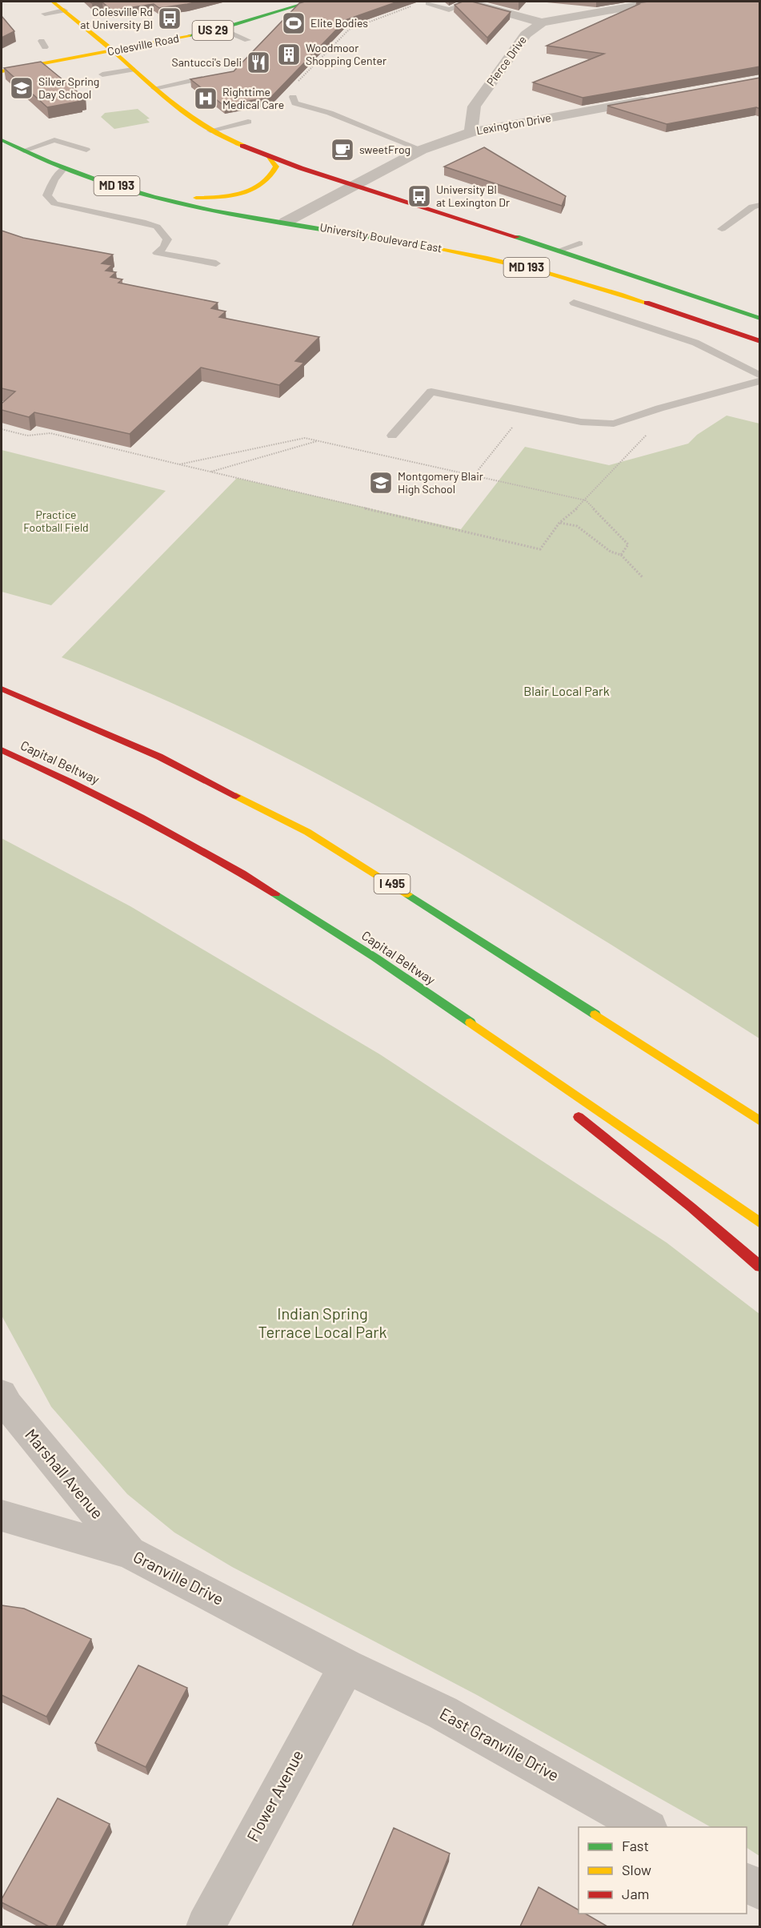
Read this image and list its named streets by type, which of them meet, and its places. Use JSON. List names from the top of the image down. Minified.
{"streets":{"main road":["US 29","Colesville Road","MD 193","University Boulevard East","Capital Beltway","I 495"],"street":["Pierce Drive","Lexington Drive","Marshall Avenue","Granville Drive","East Granville Drive","Flower Avenue"]},"crossings":[["Colesville Road","MD 193"],["Pierce Drive","Lexington Drive"],["Lexington Drive","MD 193"],["Lexington Drive","University Boulevard East"],["Marshall Avenue","Granville Drive"],["Granville Drive","East Granville Drive"],["Granville Drive","Flower Avenue"],["East Granville Drive","Flower Avenue"]],"parks":["Practice Football Field","Blair Local Park","Indian Spring Terrace Local Park"],"places":{"bus stop":["Colesville Rd at University Bl","University Bl at Lexington Dr"],"sports":["Elite Bodies"],"building":["Woodmoor Shopping Center"],"restaurant":["Santucci's Deli"],"school or university":["Silver Spring Day School","Montgomery Blair High School"],"hospital":["Righttime Medical Care"],"cafe":["sweetFrog"]},"legend":["Fast","Slow","Jam"]}
